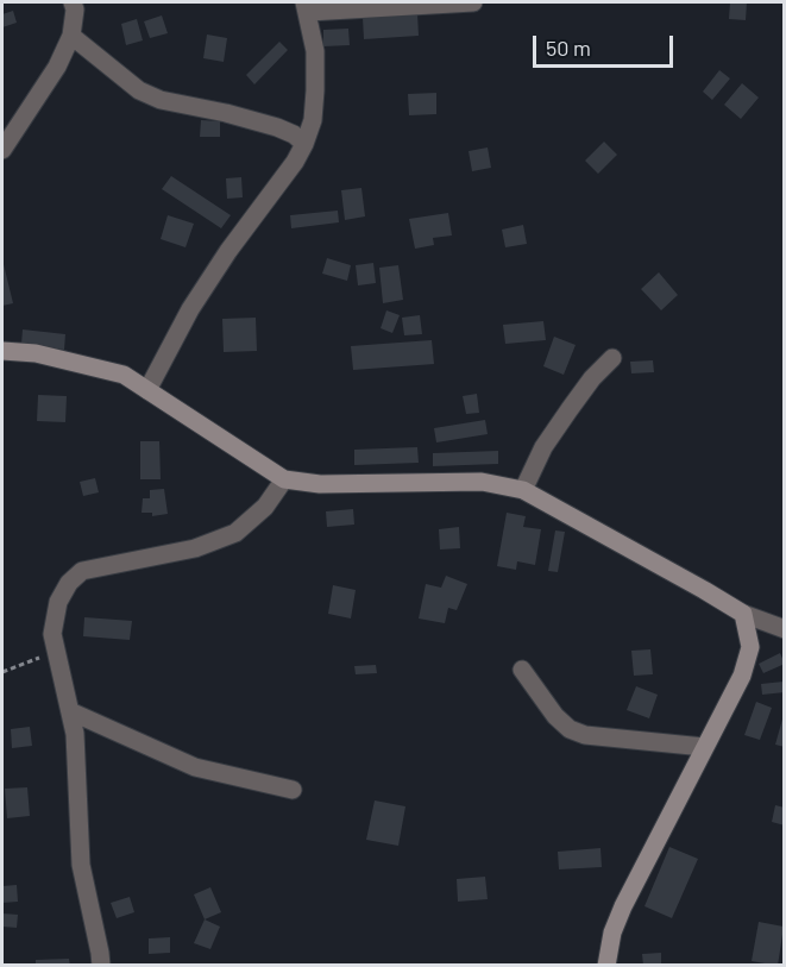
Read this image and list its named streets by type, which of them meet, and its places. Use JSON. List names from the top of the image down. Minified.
{"scale_bar":"50 m"}
